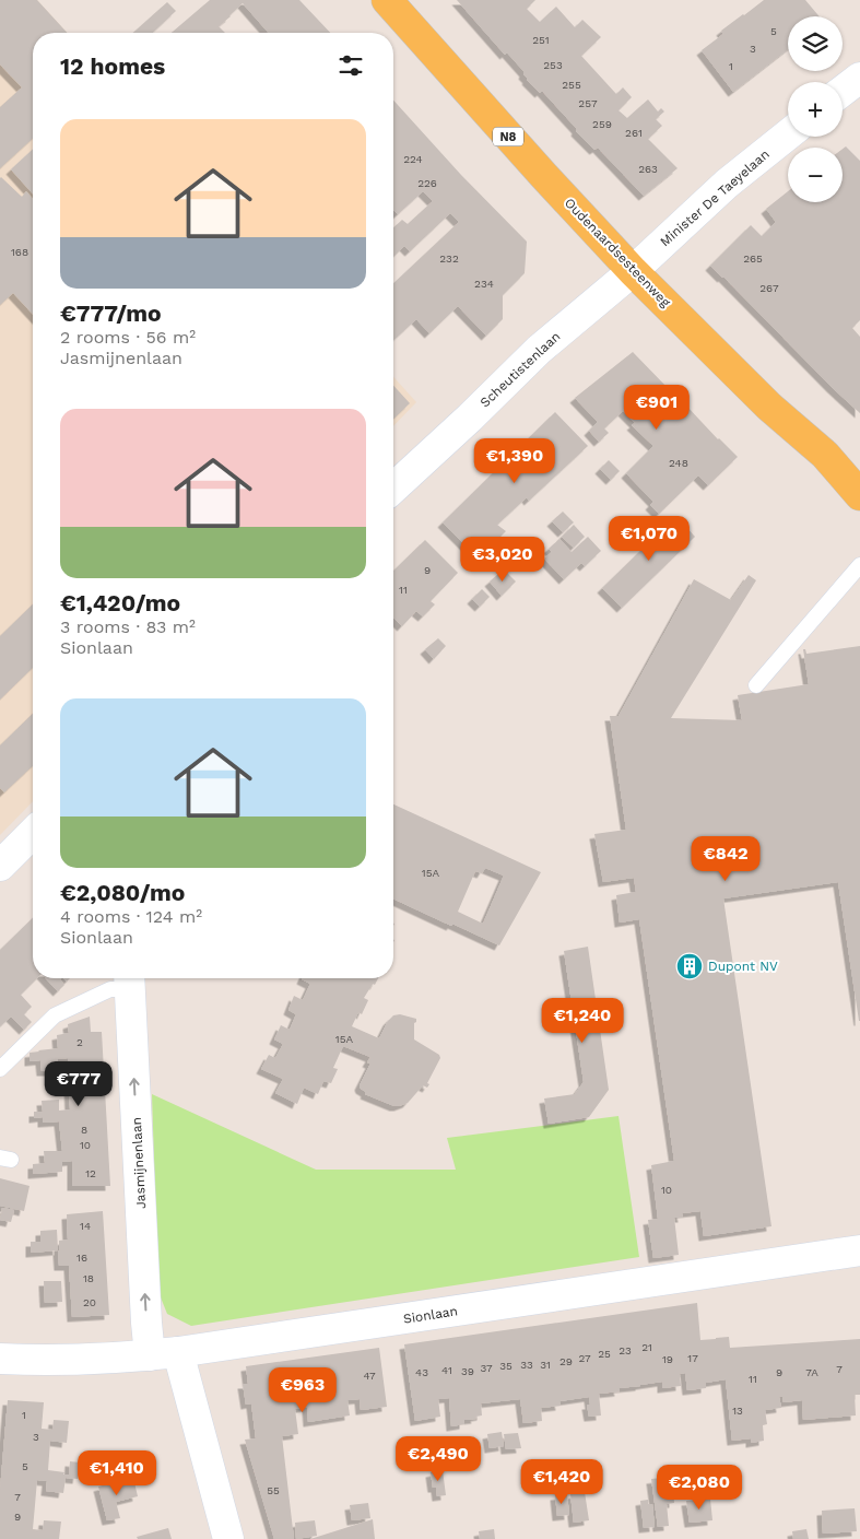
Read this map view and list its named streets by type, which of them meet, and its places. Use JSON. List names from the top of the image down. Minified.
{"streets":{"main road":["N8","Oudenaardsesteenweg"],"street":["Minister De Taeyelaan","Scheutistenlaan","Jasmijnenlaan","Sionlaan"]},"crossings":[["Minister De Taeyelaan","Oudenaardsesteenweg"],["Minister De Taeyelaan","Scheutistenlaan"],["Oudenaardsesteenweg","Scheutistenlaan"],["Jasmijnenlaan","Sionlaan"]],"one_way":["Jasmijnenlaan"],"places":{"building":["Dupont NV"]},"house_numbers":["5","251","3","253","1","255","257","259","261","224","263","226","168","232","265","234","267","248","9","11","15A","15A","2","8","10","12","10","14","16","18","20","21","23","25","27","17","19","29","33","31","35","37","7","41","39","43","9","7A","47","11","13","1","3","5","55","7","9"],"page":{"map_buttons":["+","−"],"heading":"12 homes","list":[{"name":"€777/mo","note":"2 rooms · 56 m² · Jasmijnenlaan"},{"name":"€1,420/mo","note":"3 rooms · 83 m² · Sionlaan"},{"name":"€2,080/mo","note":"4 rooms · 124 m² · Sionlaan"}],"price":["€901","€1,390","€1,070","€3,020","€842","€1,240","€777","€963","€2,490","€1,410","€1,420","€2,080"]}}
